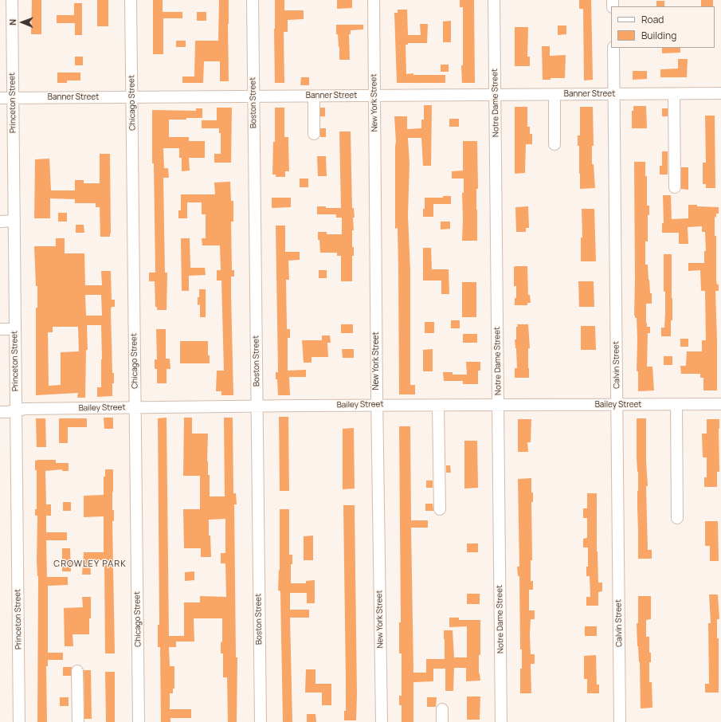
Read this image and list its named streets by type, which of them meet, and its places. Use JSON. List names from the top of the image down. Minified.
{"streets":{"street":["Banner Street","Princeton Street","Chicago Street","Boston Street","New York Street","Notre Dame Street","Calvin Street","Bailey Street"]},"crossings":[["Banner Street","Princeton Street"],["Banner Street","Chicago Street"],["Banner Street","Boston Street"],["Banner Street","New York Street"],["Banner Street","Notre Dame Street"],["Banner Street","Calvin Street"],["Princeton Street","Bailey Street"],["Chicago Street","Bailey Street"],["Boston Street","Bailey Street"],["New York Street","Bailey Street"],["Notre Dame Street","Bailey Street"],["Calvin Street","Bailey Street"]],"districts":["CROWLEY PARK"],"legend":["Road","Building"],"north":"left"}
